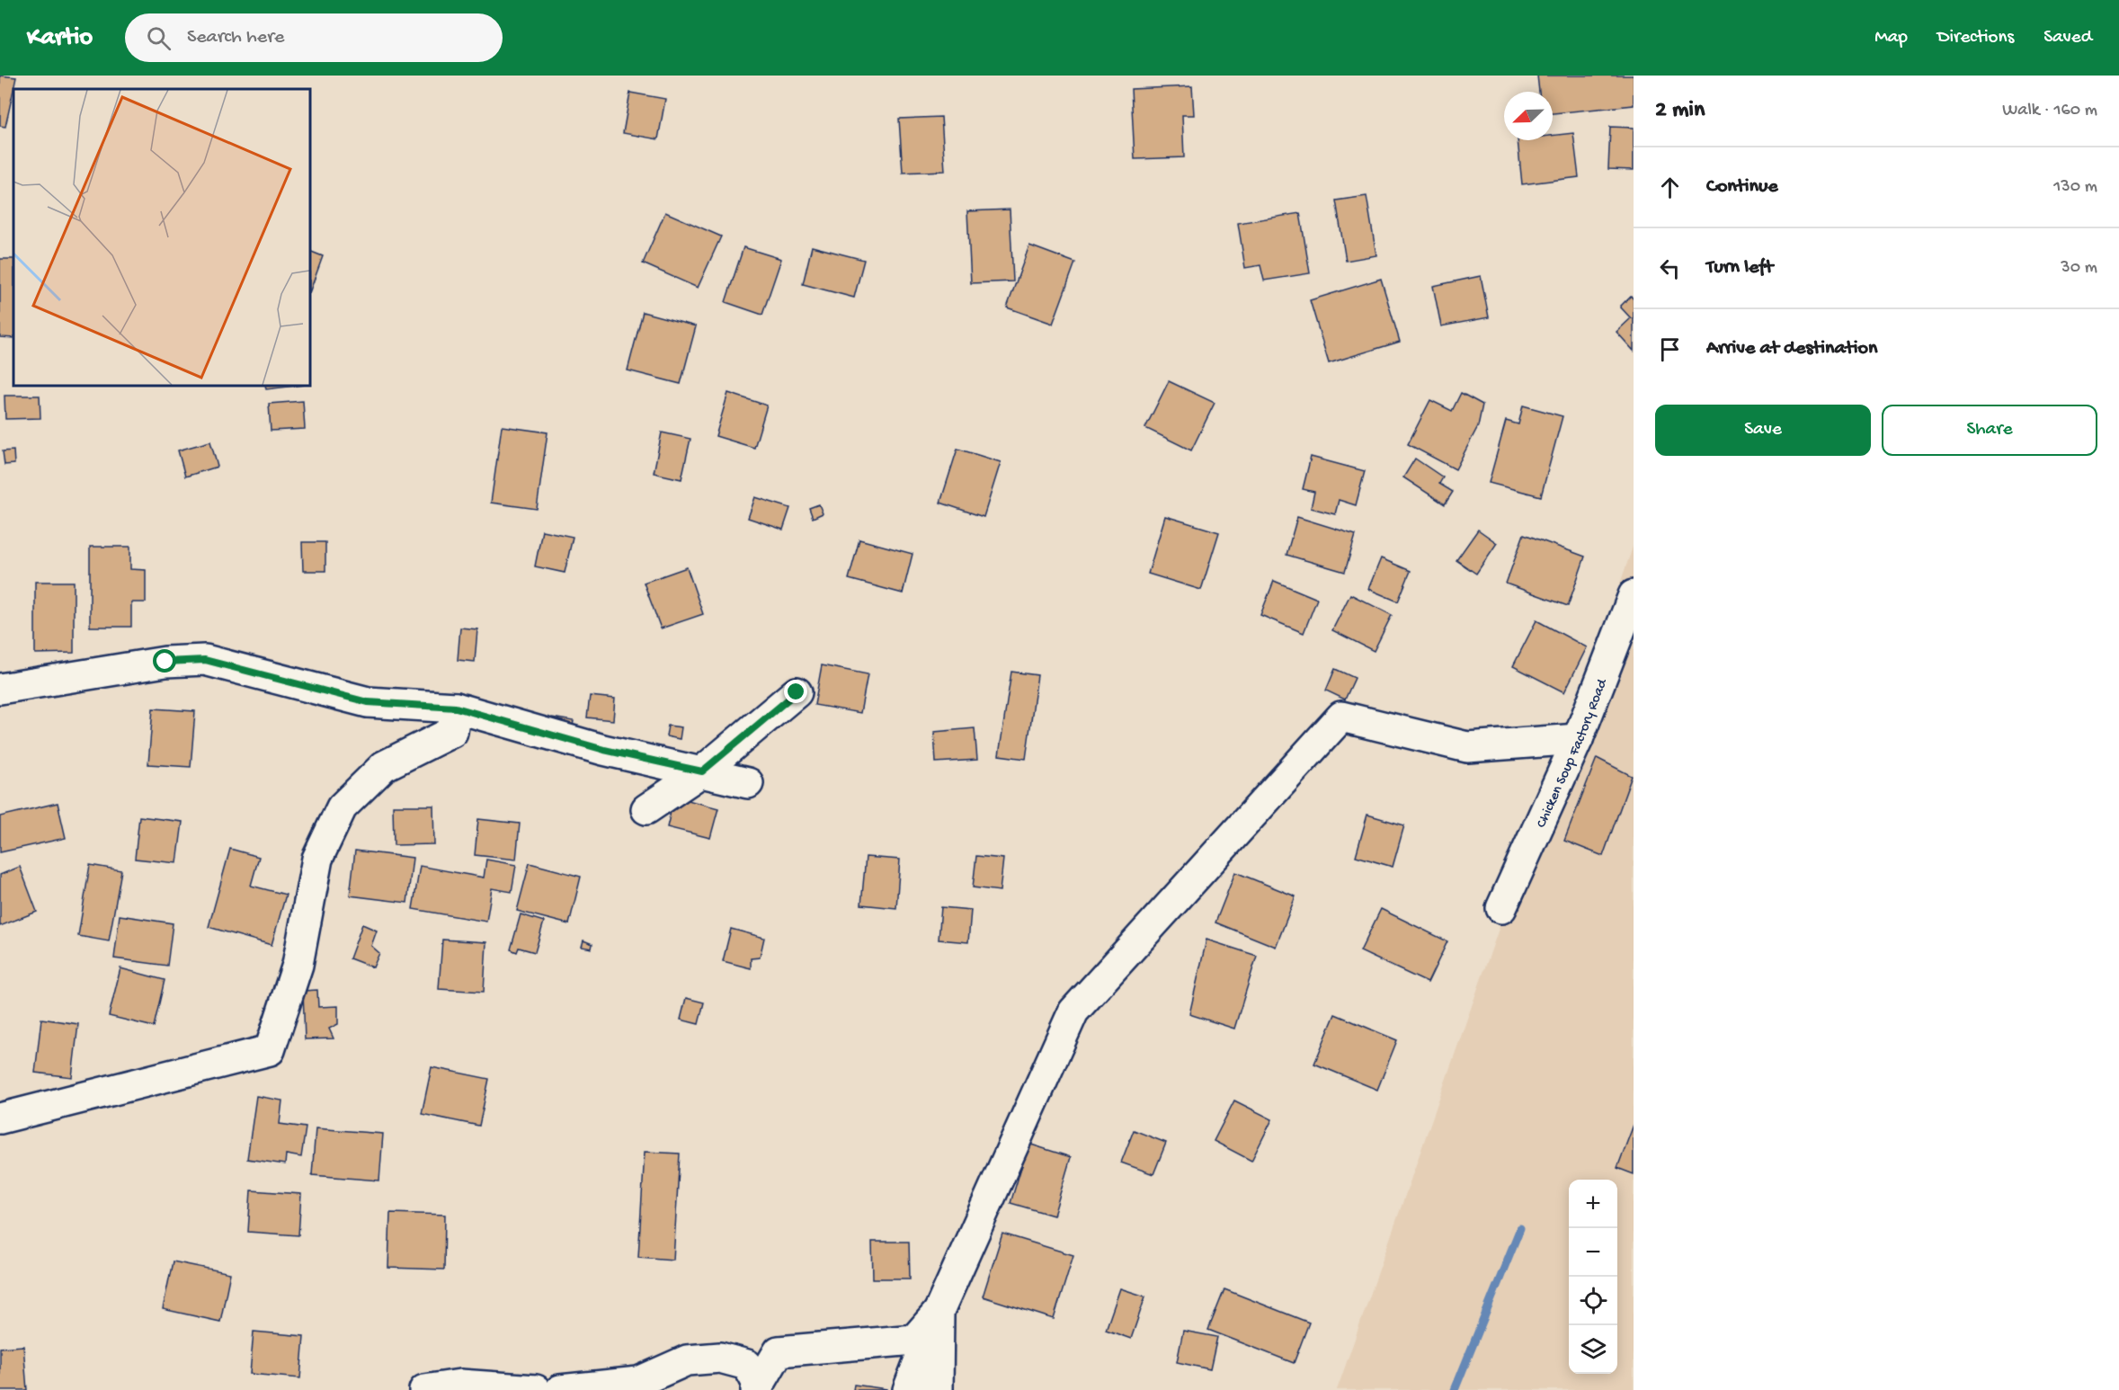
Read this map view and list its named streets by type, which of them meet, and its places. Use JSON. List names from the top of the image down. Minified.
{"streets":{"street":["Chicken Soup Factory Road"]},"north":"bottom left","page":{"header":"Kartio","search":"Search here","nav":["Map","Directions","Saved"],"heading":["2 min","Walk · 160 m"],"list":[["Continue","130 m"],["Turn left","30 m"],"Arrive at destination"],"buttons":["Save","Share"],"map_buttons":["+","−"]}}
